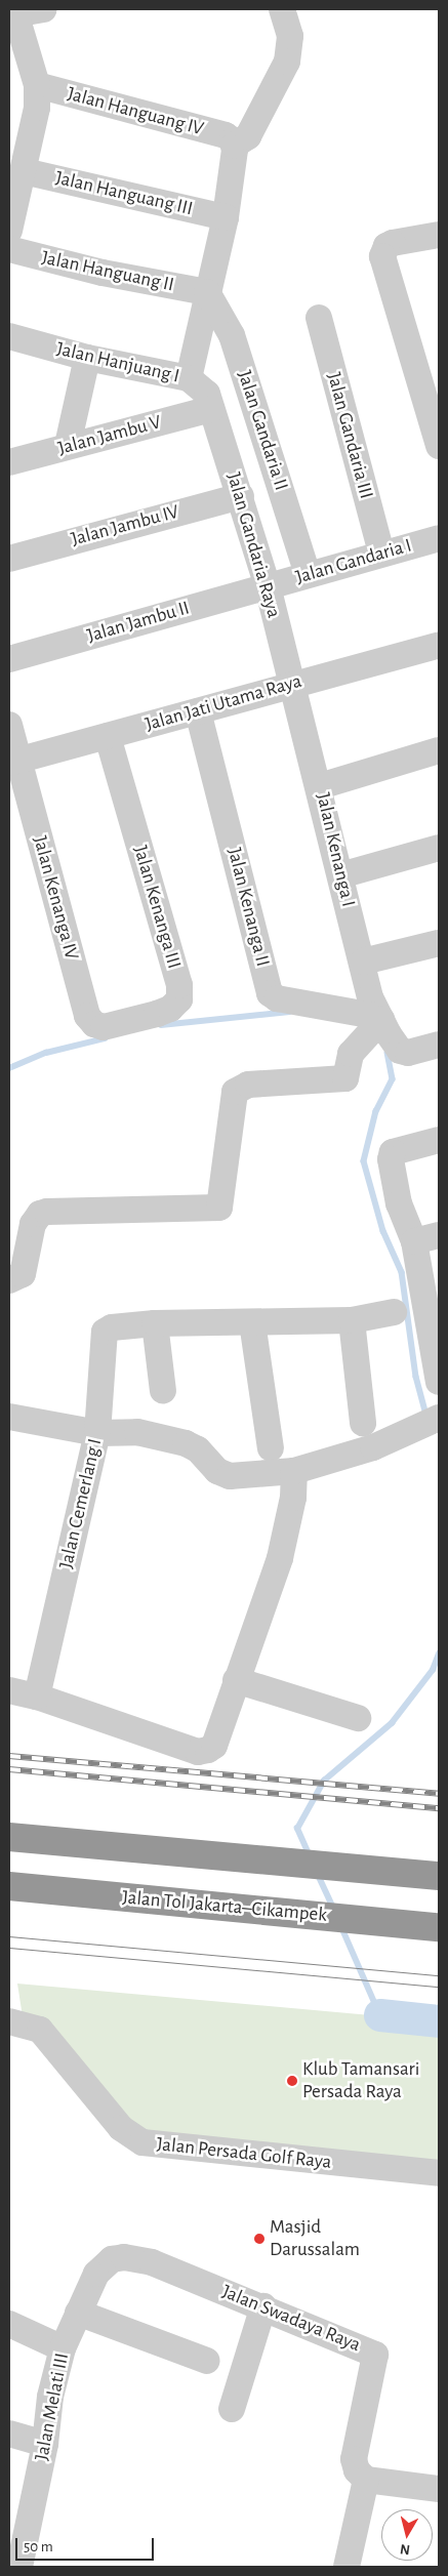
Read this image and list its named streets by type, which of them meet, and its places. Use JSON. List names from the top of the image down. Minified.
{"streets":{"highway":["Jalan Tol Jakarta–Cikampek"],"street":["Jalan Hanguang IV","Jalan Hanguang III","Jalan Hanguang II","Jalan Hanjuang I","Jalan Gandaria II","Jalan Jambu V","Jalan Gandaria III","Jalan Jambu IV","Jalan Gandaria Raya","Jalan Gandaria I","Jalan Jambu II","Jalan Jati Utama Raya","Jalan Kenanga I","Jalan Kenanga IV","Jalan Kenanga III","Jalan Kenanga II","Jalan Cemerlang I","Jalan Persada Golf Raya","Jalan Swadaya Raya","Jalan Melati III"]},"crossings":[["Jalan Hanguang II","Jalan Gandaria II"],["Jalan Hanjuang I","Jalan Jambu V"],["Jalan Hanjuang I","Jalan Gandaria Raya"],["Jalan Gandaria II","Jalan Gandaria I"],["Jalan Jambu V","Jalan Gandaria Raya"],["Jalan Gandaria III","Jalan Gandaria I"],["Jalan Jambu IV","Jalan Gandaria Raya"],["Jalan Gandaria Raya","Jalan Gandaria I"],["Jalan Gandaria Raya","Jalan Jambu II"],["Jalan Gandaria Raya","Jalan Jati Utama Raya"],["Jalan Gandaria Raya","Jalan Kenanga I"],["Jalan Gandaria I","Jalan Jambu II"],["Jalan Jati Utama Raya","Jalan Kenanga I"],["Jalan Jati Utama Raya","Jalan Kenanga IV"],["Jalan Jati Utama Raya","Jalan Kenanga III"],["Jalan Jati Utama Raya","Jalan Kenanga II"],["Jalan Kenanga I","Jalan Kenanga II"],["Jalan Kenanga IV","Jalan Kenanga III"],["Jalan Swadaya Raya","Jalan Melati III"]],"places":["Klub Tamansari Persada Raya","Masjid Darussalam"],"scale_bar":"50 m","north":"bottom"}
